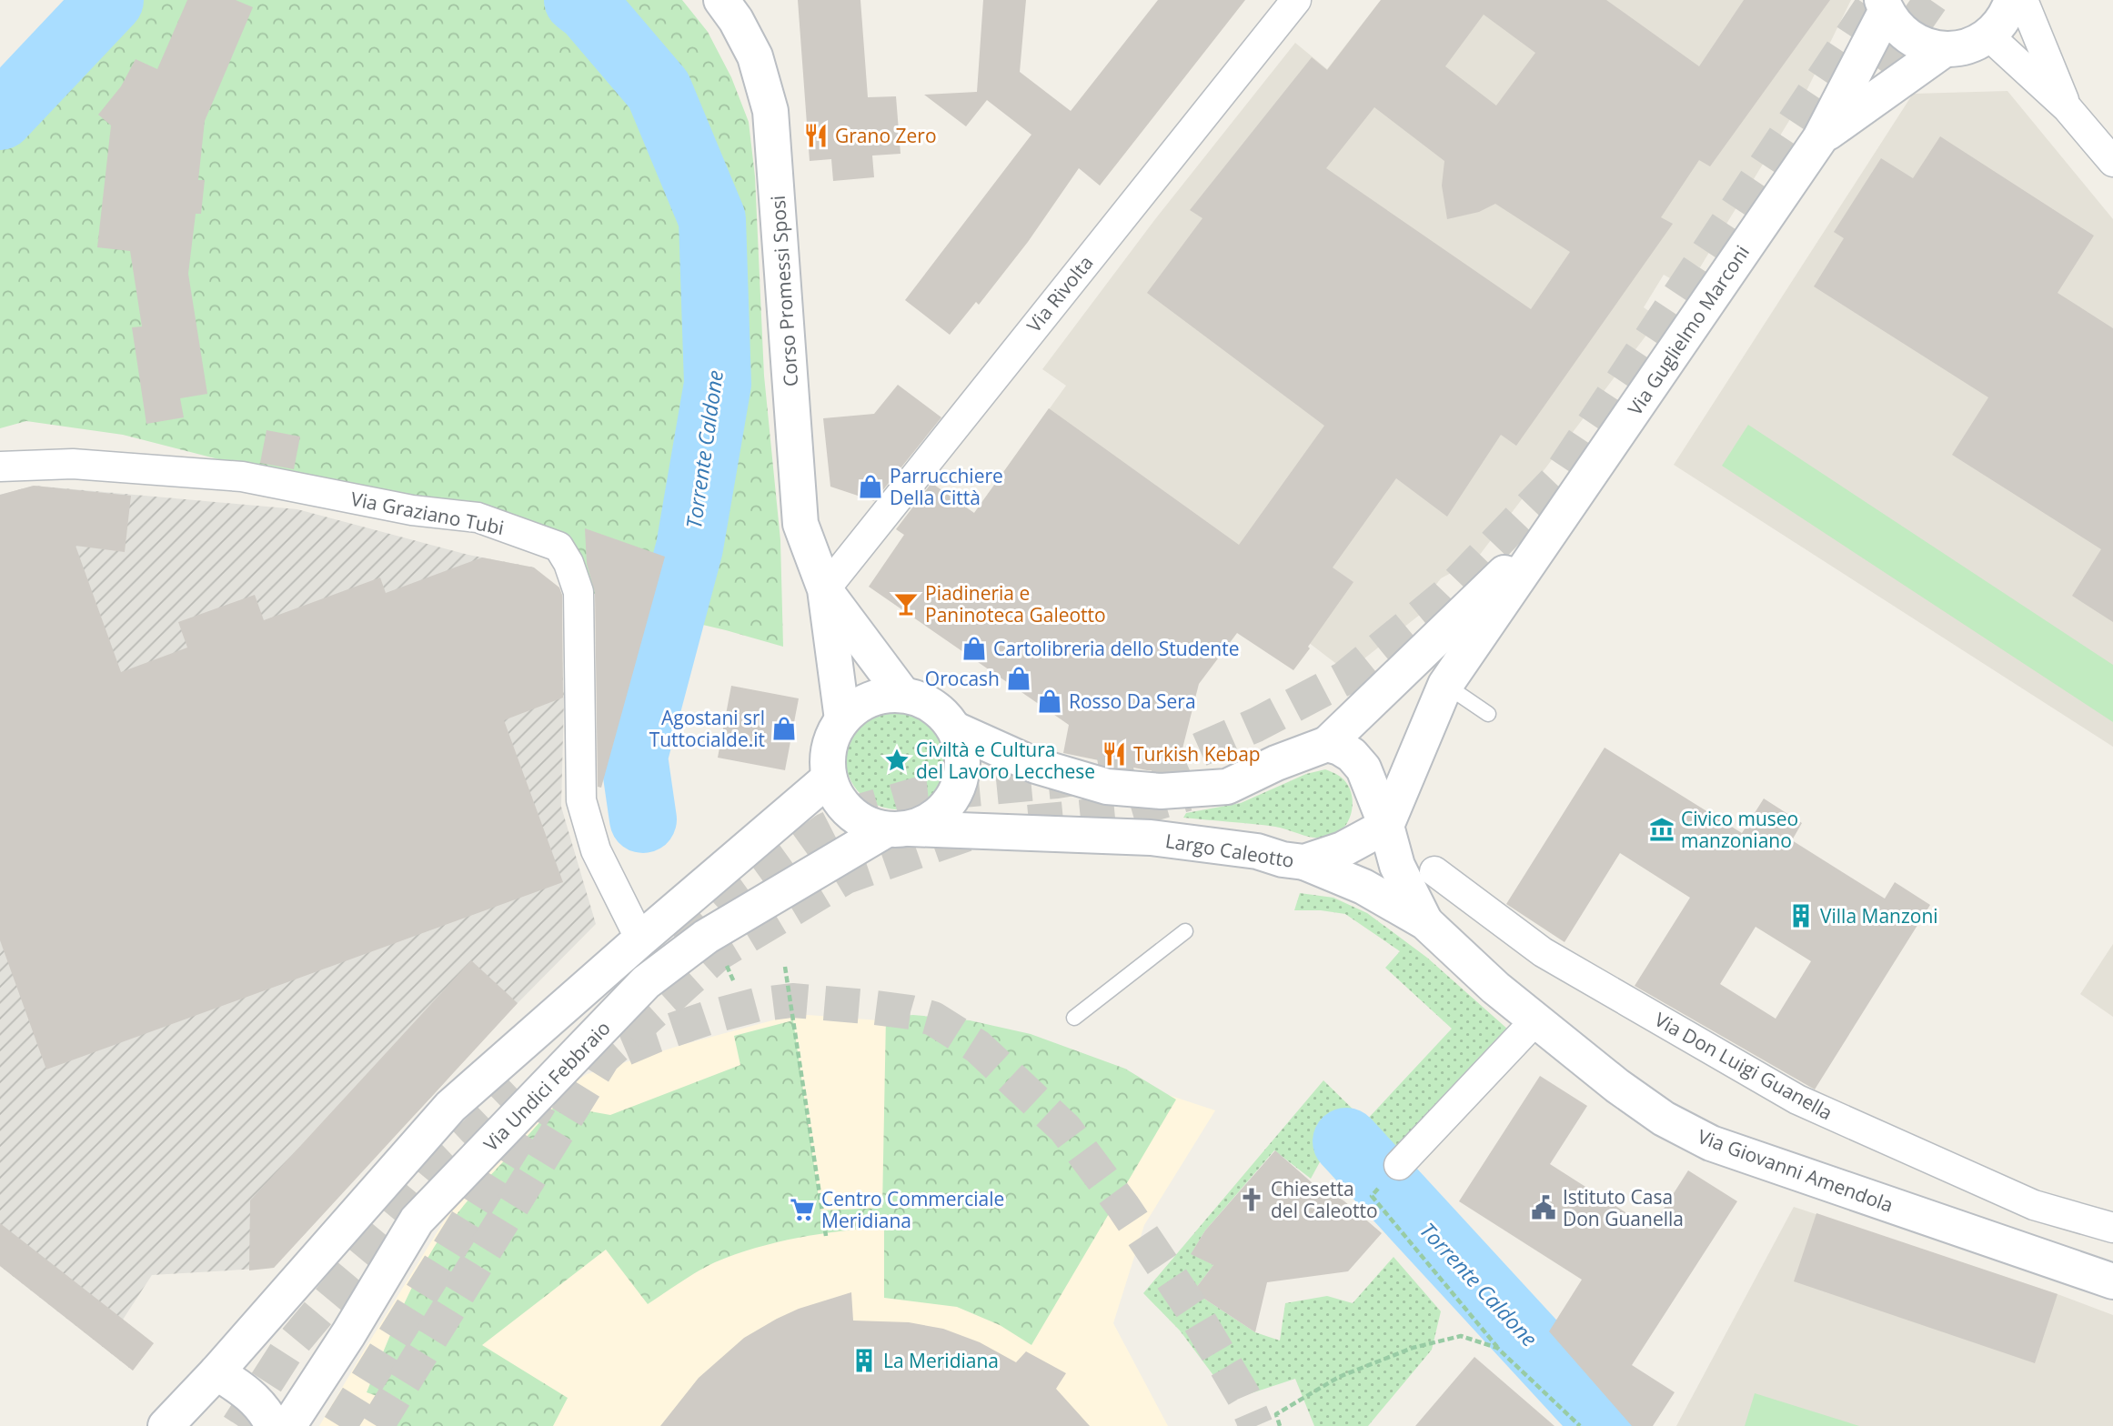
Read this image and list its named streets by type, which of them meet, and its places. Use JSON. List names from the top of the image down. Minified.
{"streets":{"street":["Corso Promessi Sposi","Via Rivolta","Via Guglielmo Marconi","Via Graziano Tubi","Largo Caleotto","Via Don Luigi Guanella","Via Undici Febbraio","Via Giovanni Amendola"]},"crossings":[["Corso Promessi Sposi","Via Rivolta"],["Corso Promessi Sposi","Largo Caleotto"],["Corso Promessi Sposi","Via Undici Febbraio"],["Via Guglielmo Marconi","Largo Caleotto"],["Via Guglielmo Marconi","Via Giovanni Amendola"],["Largo Caleotto","Via Undici Febbraio"],["Largo Caleotto","Via Giovanni Amendola"]],"water":["Torrente Caldone"],"places":{"restaurant":["Grano Zero","Turkish Kebap"],"shop":["Parrucchiere Della Città","Cartolibreria dello Studente","Orocash","Rosso Da Sera","Agostani srl Tuttocialde.it"],"bar":["Piadineria e Paninoteca Galeotto"],"place":["Civiltà e Cultura del Lavoro Lecchese"],"museum":["Civico museo manzoniano"],"building":["Villa Manzoni","La Meridiana"],"church":["Chiesetta del Caleotto"],"public building":["Istituto Casa Don Guanella"],"supermarket":["Centro Commerciale Meridiana"]}}
